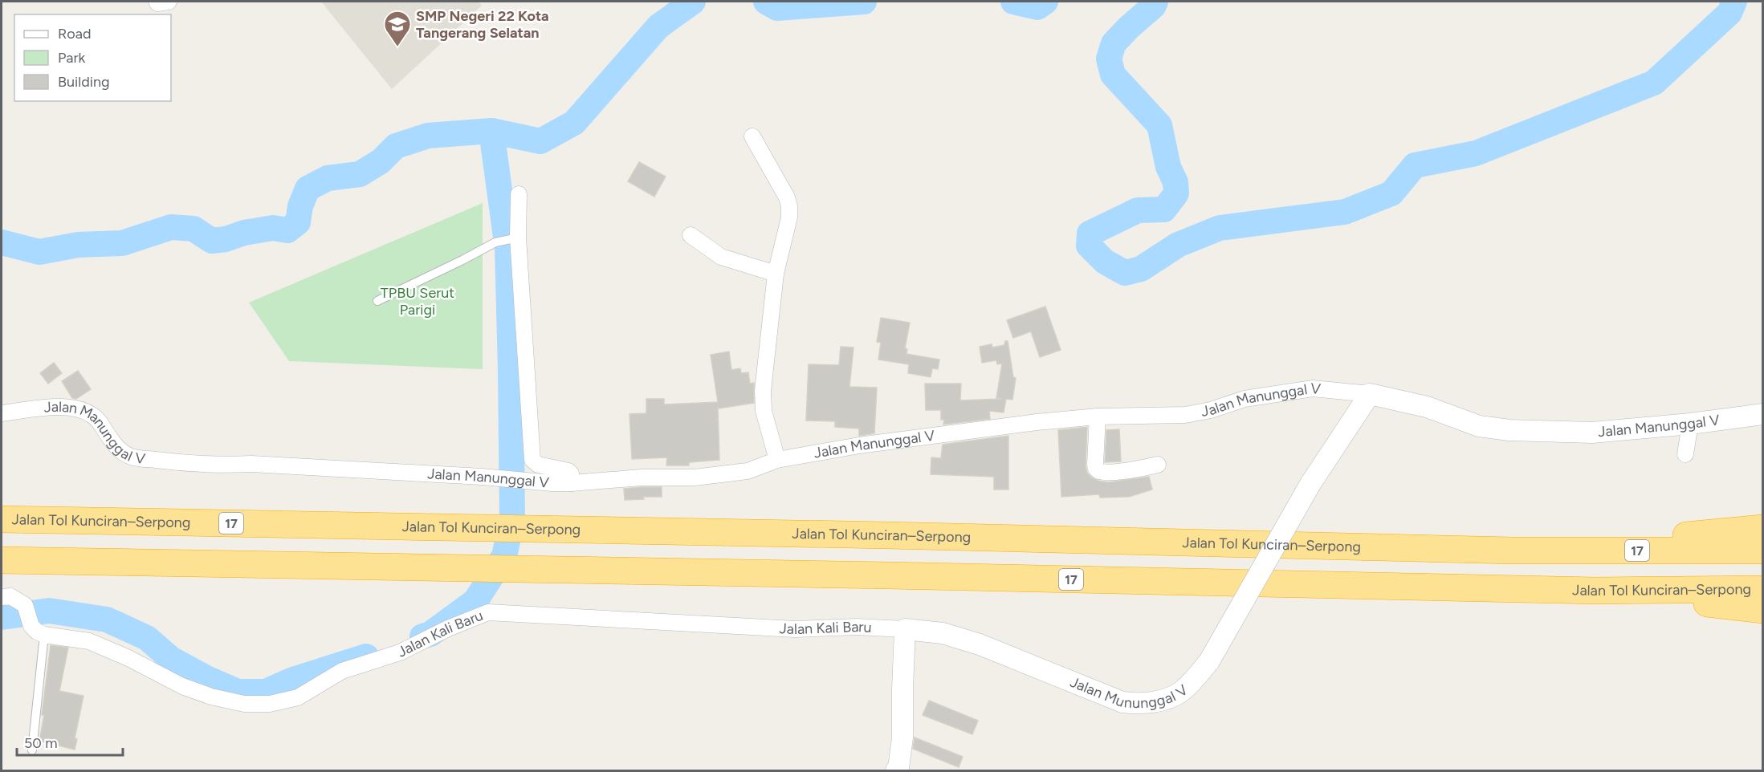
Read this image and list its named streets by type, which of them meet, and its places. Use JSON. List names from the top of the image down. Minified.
{"streets":{"highway":["Jalan Tol Kunciran–Serpong","17"],"street":["Jalan Manunggal V","Jalan Kali Baru","Jalan Mununggal V"]},"crossings":[["Jalan Manunggal V","Jalan Mununggal V"],["Jalan Kali Baru","Jalan Mununggal V"]],"parks":["TPBU Serut Parigi"],"places":{"school or university":["SMP Negeri 22 Kota Tangerang Selatan"]},"legend":["Road","Park","Building"],"scale_bar":"50 m"}
